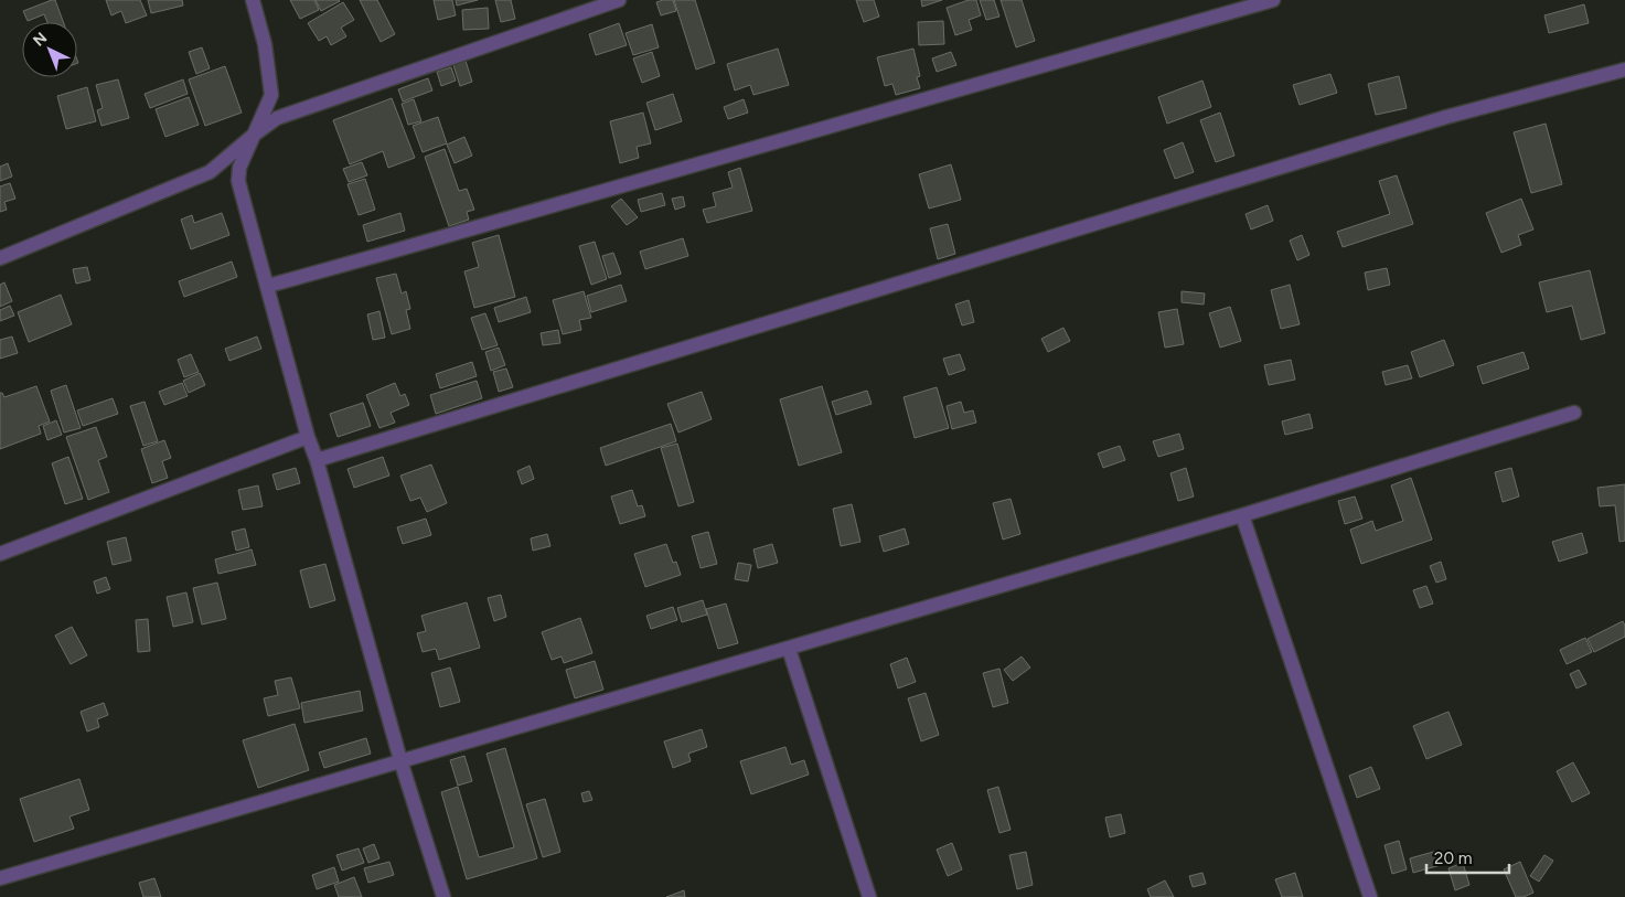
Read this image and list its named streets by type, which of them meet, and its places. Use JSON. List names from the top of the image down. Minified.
{"scale_bar":"20 m","north":"top left"}
